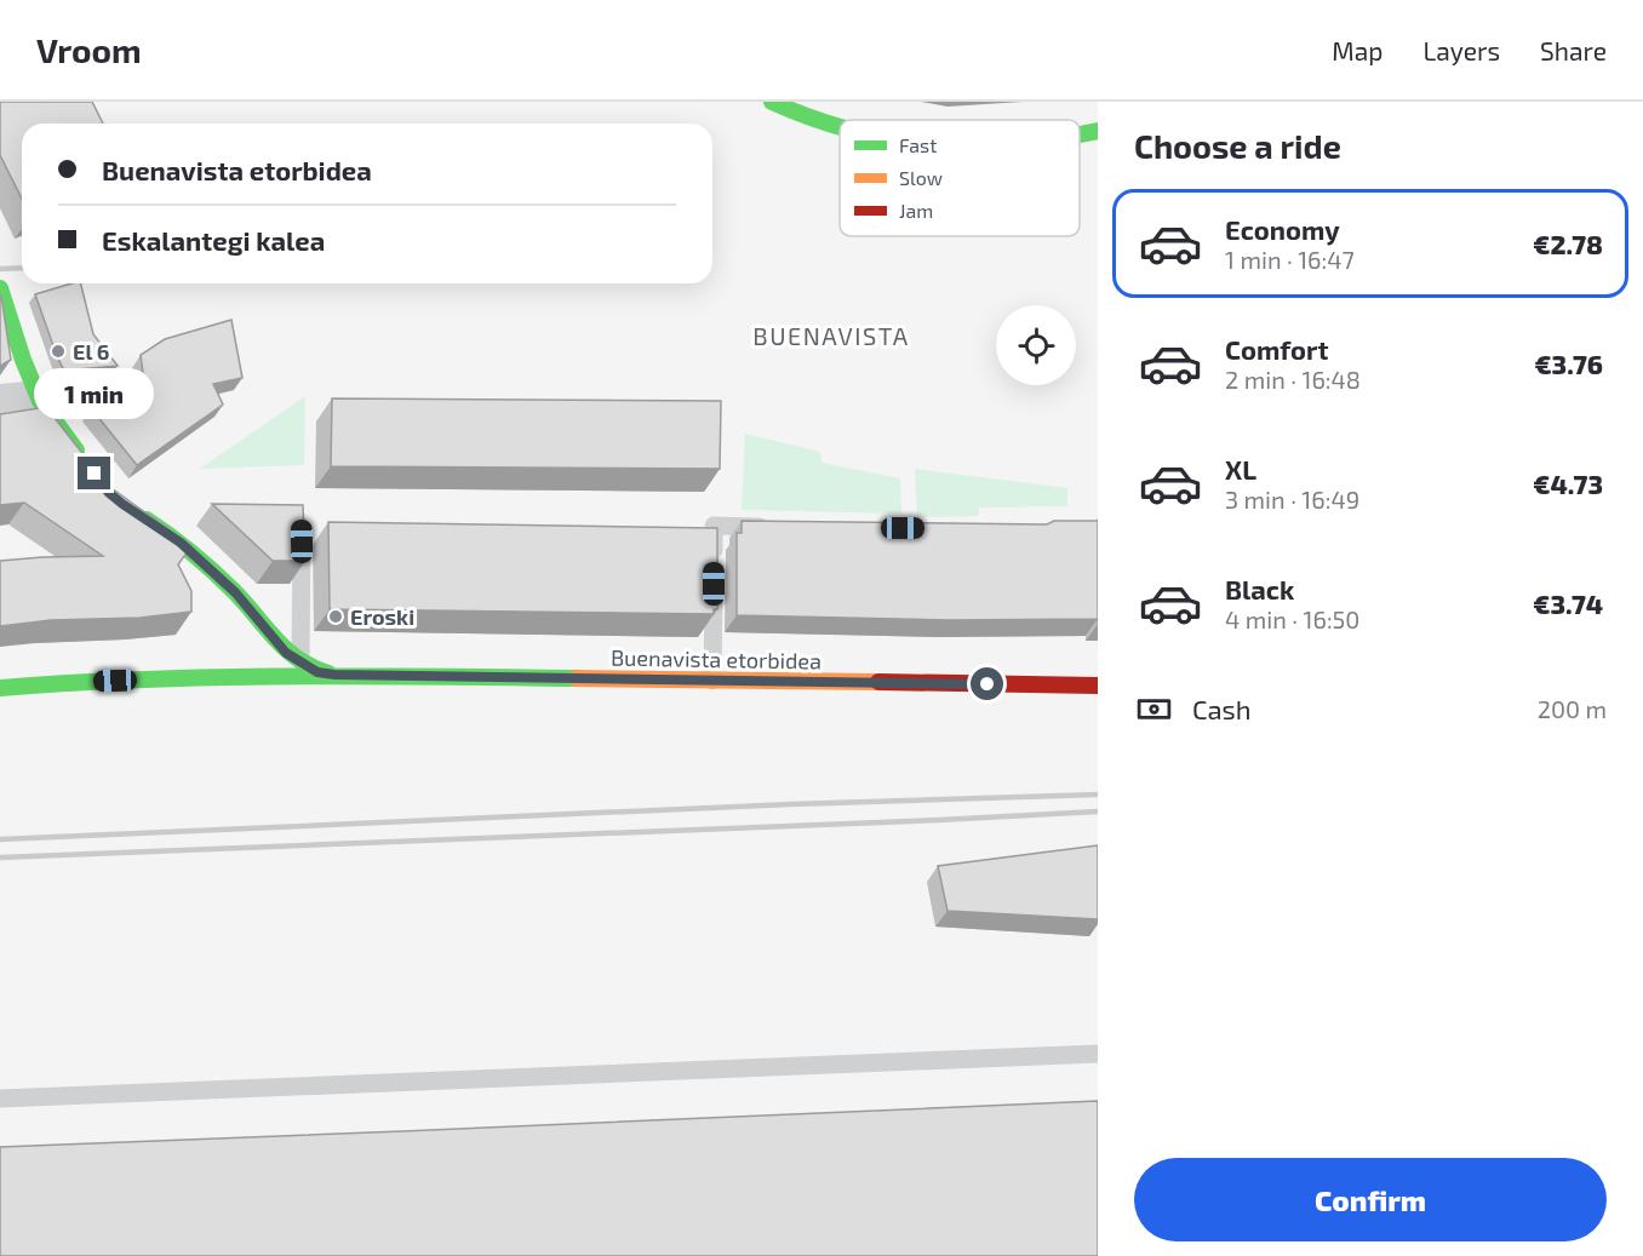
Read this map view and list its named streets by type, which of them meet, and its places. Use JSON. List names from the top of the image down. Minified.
{"streets":{"main road":["Buenavista etorbidea"]},"districts":["BUENAVISTA"],"places":["El 6","Eroski"],"legend":["Fast","Slow","Jam"],"page":{"header":"Vroom","nav":["Map","Layers","Share"],"heading":"Choose a ride","banner":["Buenavista etorbidea","Eskalantegi kalea"],"list":[{"name":"Economy","note":"1 min · 16:47","value":"€2.78"},{"name":"Comfort","note":"2 min · 16:48","value":"€3.76"},{"name":"XL","note":"3 min · 16:49","value":"€4.73"},{"name":"Black","note":"4 min · 16:50","value":"€3.74"}],"bubble":"1 min","pay":["Cash","200 m"],"buttons":"Confirm"}}
